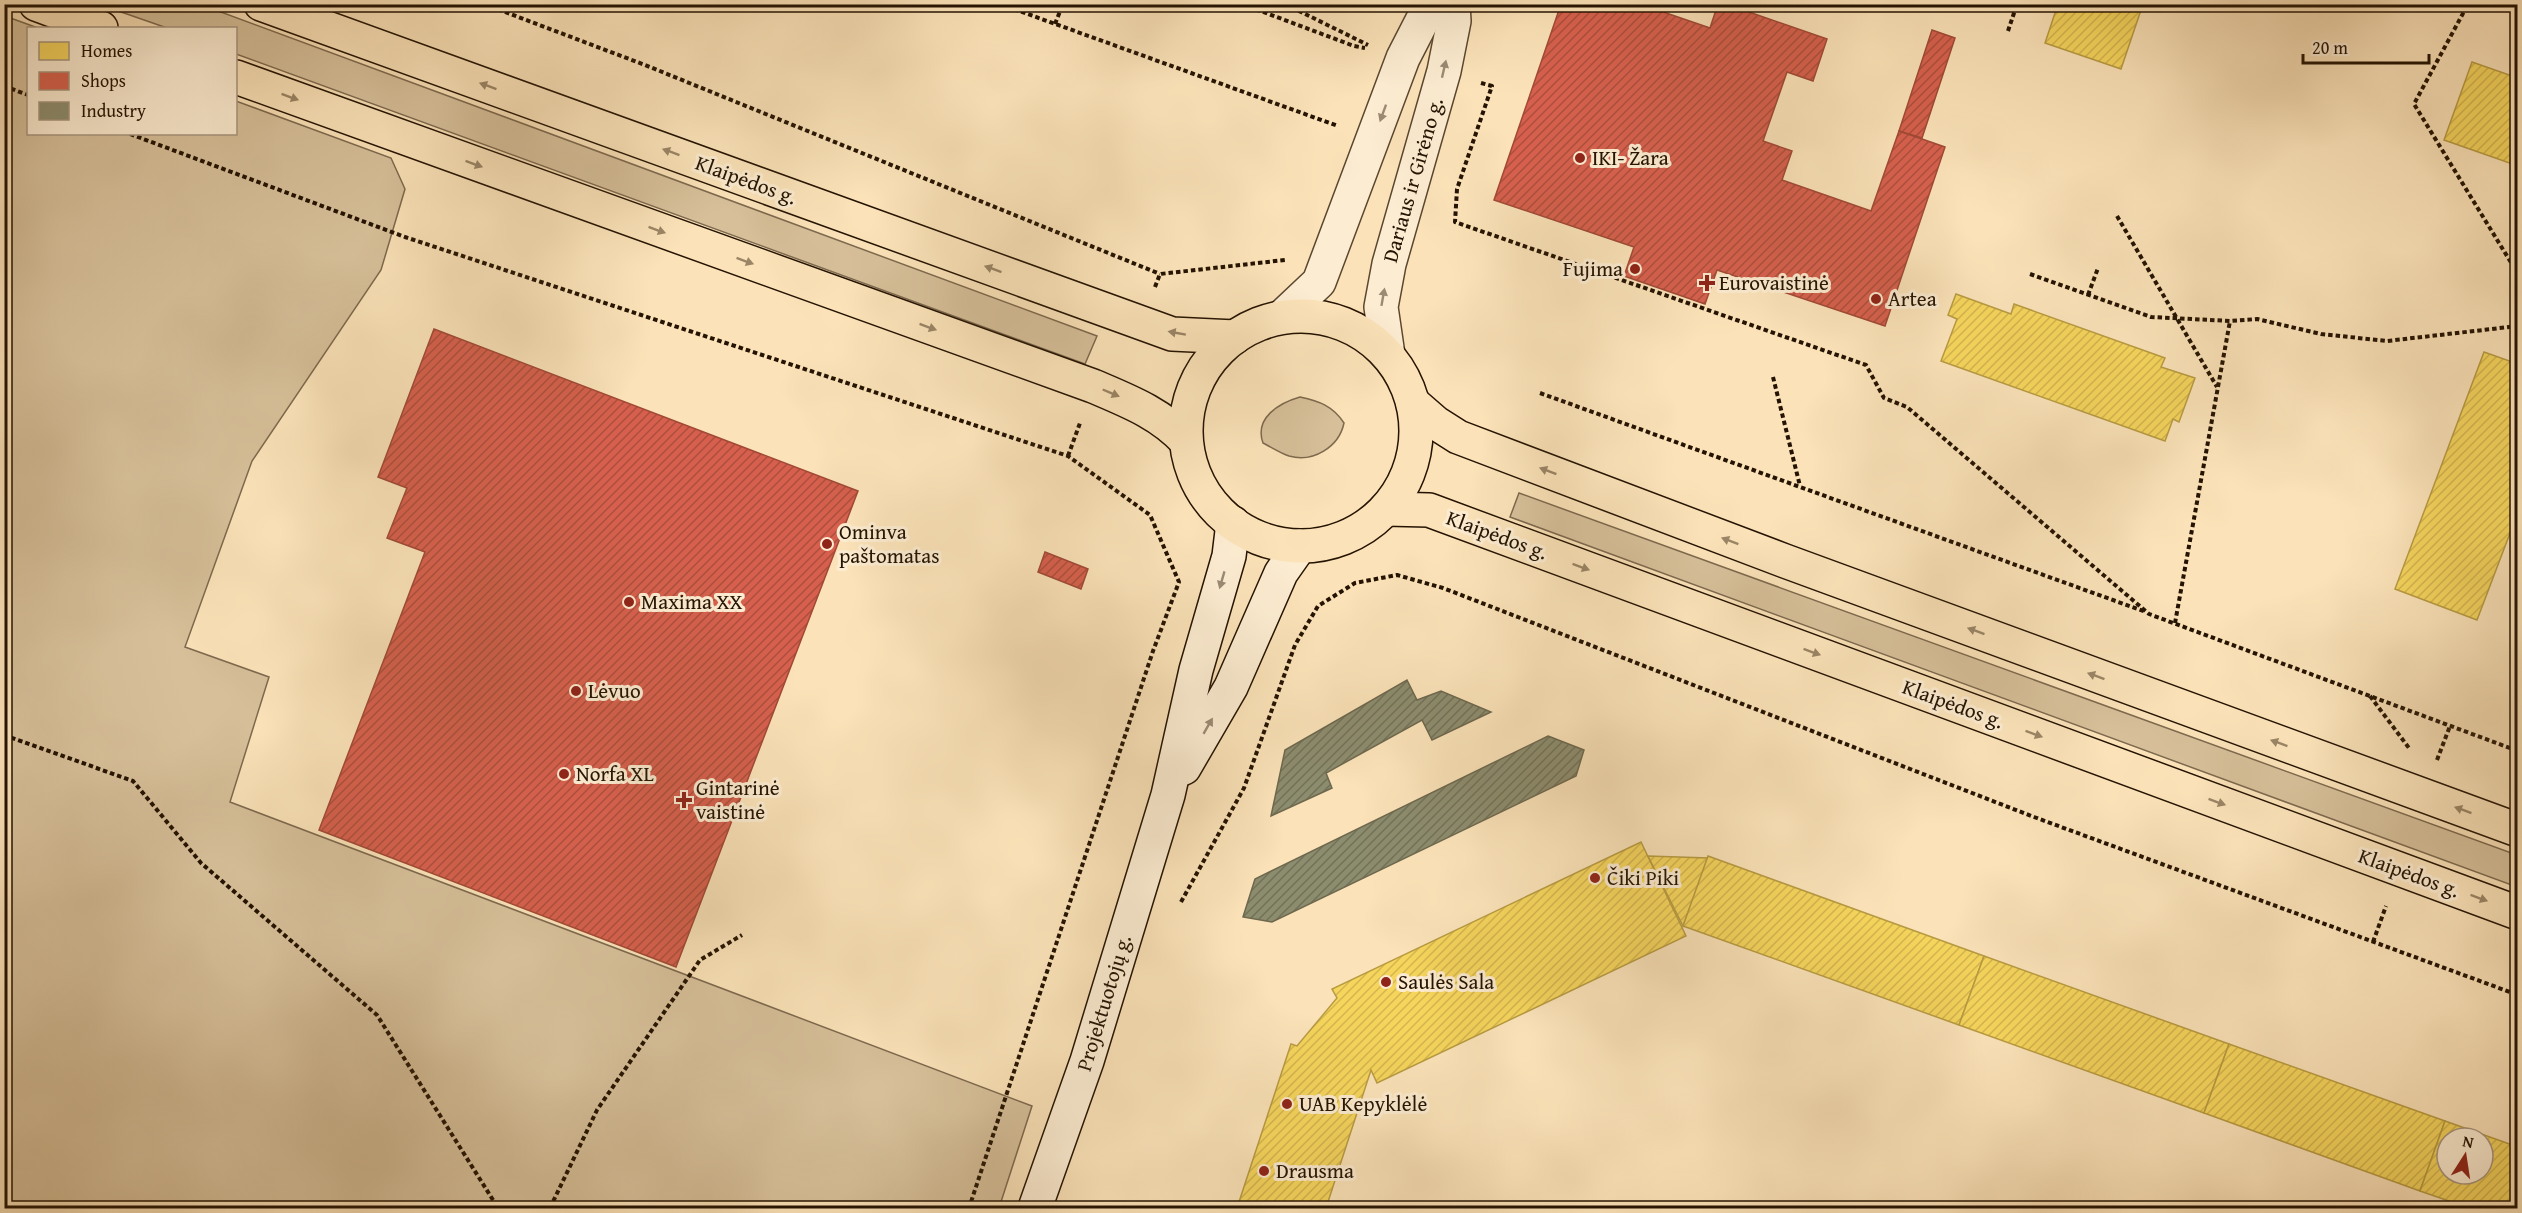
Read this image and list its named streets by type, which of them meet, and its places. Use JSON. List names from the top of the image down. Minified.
{"streets":{"highway":["Klaipėdos g."],"main road":["Dariaus ir Girėno g.","Projektuotojų g."]},"crossings":[["Klaipėdos g.","Dariaus ir Girėno g."],["Klaipėdos g.","Projektuotojų g."]],"places":{"other":["IKI- Žara","Fujima","Artea","Ominva paštomatas","Maxima XX","Lėvuo","Norfa XL","Čiki Piki","Saulės Sala","UAB Kepyklėlė","Drausma"],"health":["Eurovaistinė","Gintarinė vaistinė"]},"legend":["Homes","Shops","Industry"],"scale_bar":"20 m","north":"top"}
